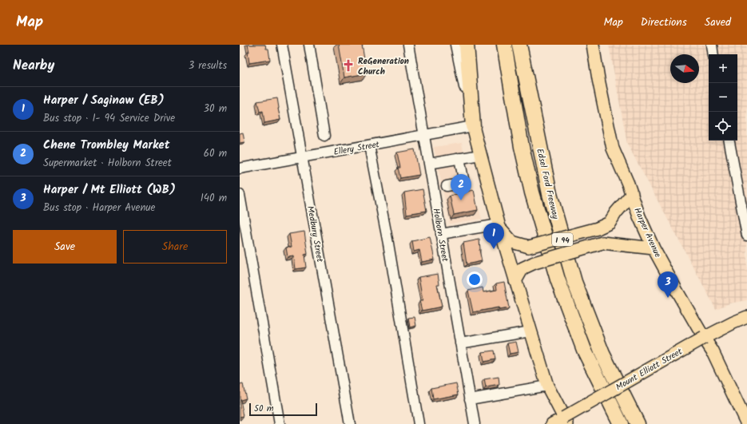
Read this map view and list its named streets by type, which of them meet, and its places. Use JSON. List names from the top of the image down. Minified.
{"streets":{"highway":["Edsel Ford Freeway","I 94"],"main road":["Harper Avenue","Mount Elliott Street"],"street":["Ellery Street","Medbury Street","Holborn Street"]},"crossings":[["Ellery Street","Medbury Street"],["Ellery Street","Holborn Street"],["Harper Avenue","Mount Elliott Street"]],"places":{"church":["ReGeneration Church"]},"scale_bar":"50 m","north":"right","page":{"header":"Map","nav":["Map","Directions","Saved"],"heading":["Nearby","3 results"],"map_buttons":["+","−"],"list":[{"mark":"1","name":"Harper / Saginaw (EB)","note":"Bus stop · I- 94 Service Drive","value":"30 m"},{"mark":"2","name":"Chene Trombley Market","note":"Supermarket · Holborn Street","value":"60 m"},{"mark":"3","name":"Harper / Mt Elliott (WB)","note":"Bus stop · Harper Avenue","value":"140 m"}],"pins":["2","1","3"],"buttons":["Save","Share"],"scale":"50 m"}}
